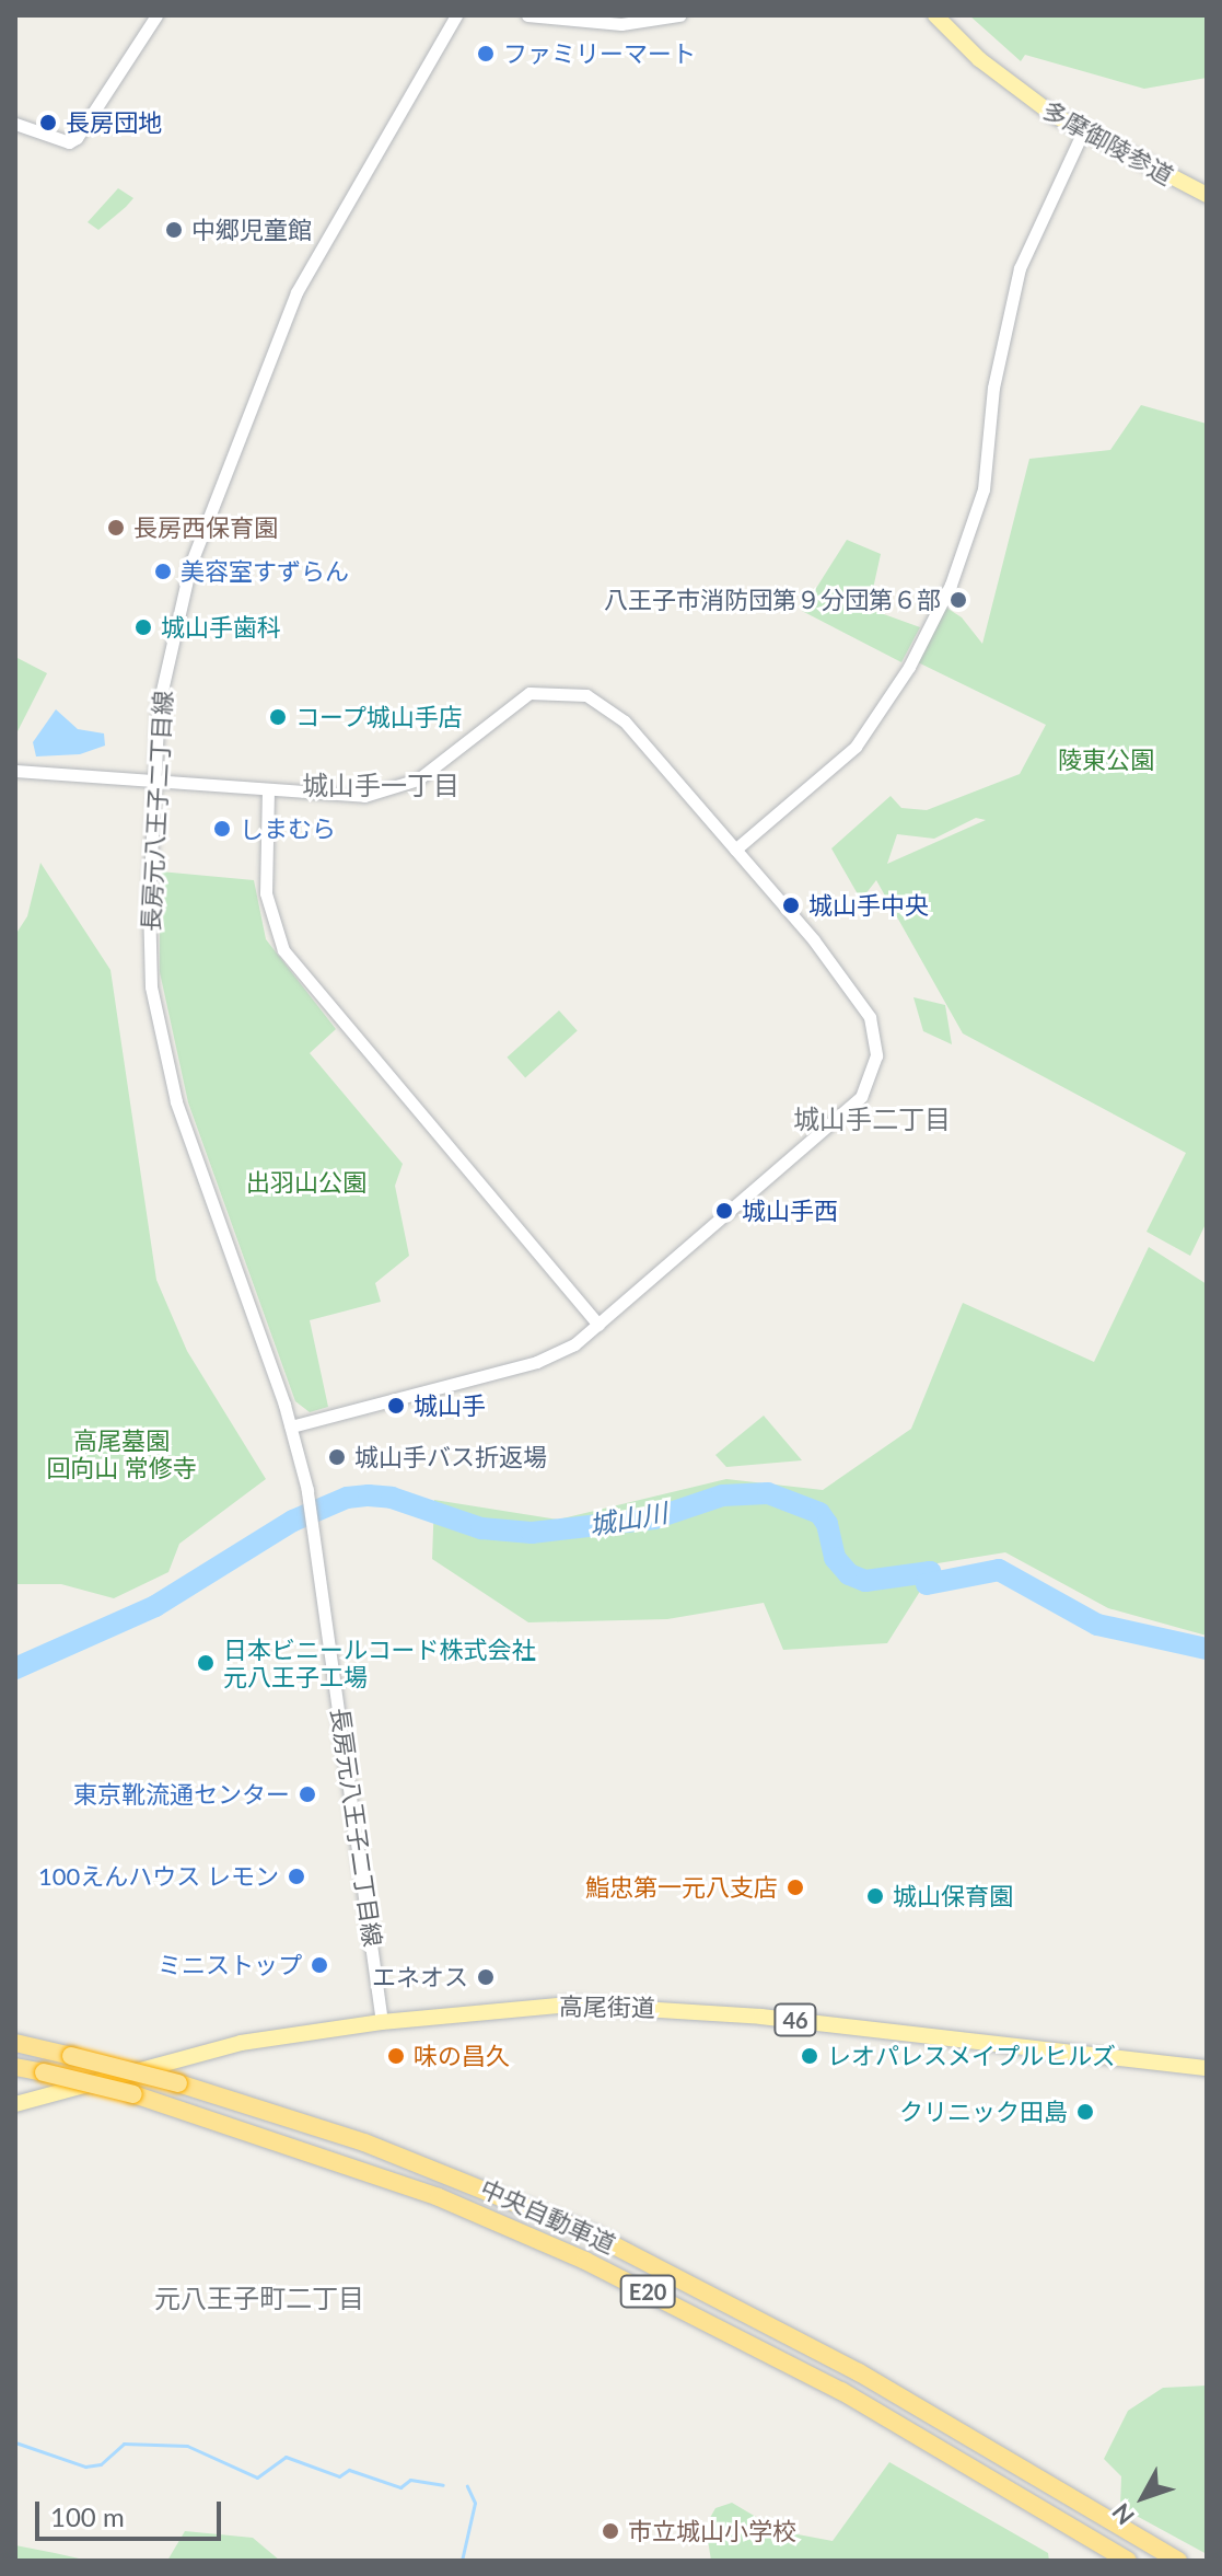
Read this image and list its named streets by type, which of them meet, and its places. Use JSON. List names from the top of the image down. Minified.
{"streets":{"highway":["中央自動車道","E20"],"main road":["多摩御陵参道","高尾街道","46"],"street":["長房元八王子二丁目線"]},"crossings":[["長房元八王子二丁目線","高尾街道"]],"districts":["城山手一丁目","城山手二丁目","元八王子町二丁目"],"water":["城山川"],"parks":["陵東公園","出羽山公園","高尾墓園 回向山 常修寺"],"places":["ファミリーマート","長房団地","中郷児童館","長房西保育園","美容室すずらん","八王子市消防団第９分団第６部","城山手歯科","コープ城山手店","しまむら","城山手中央","城山手西","城山手","城山手バス折返場","日本ビニールコード株式会社 元八王子工場","東京靴流通センター","100えんハウス レモン","鮨忠第一元八支店","城山保育園","ミニストップ","エネオス","味の昌久","レオパレスメイプルヒルズ","クリニック田島","市立城山小学校"],"scale_bar":"100 m","north":"bottom left"}
